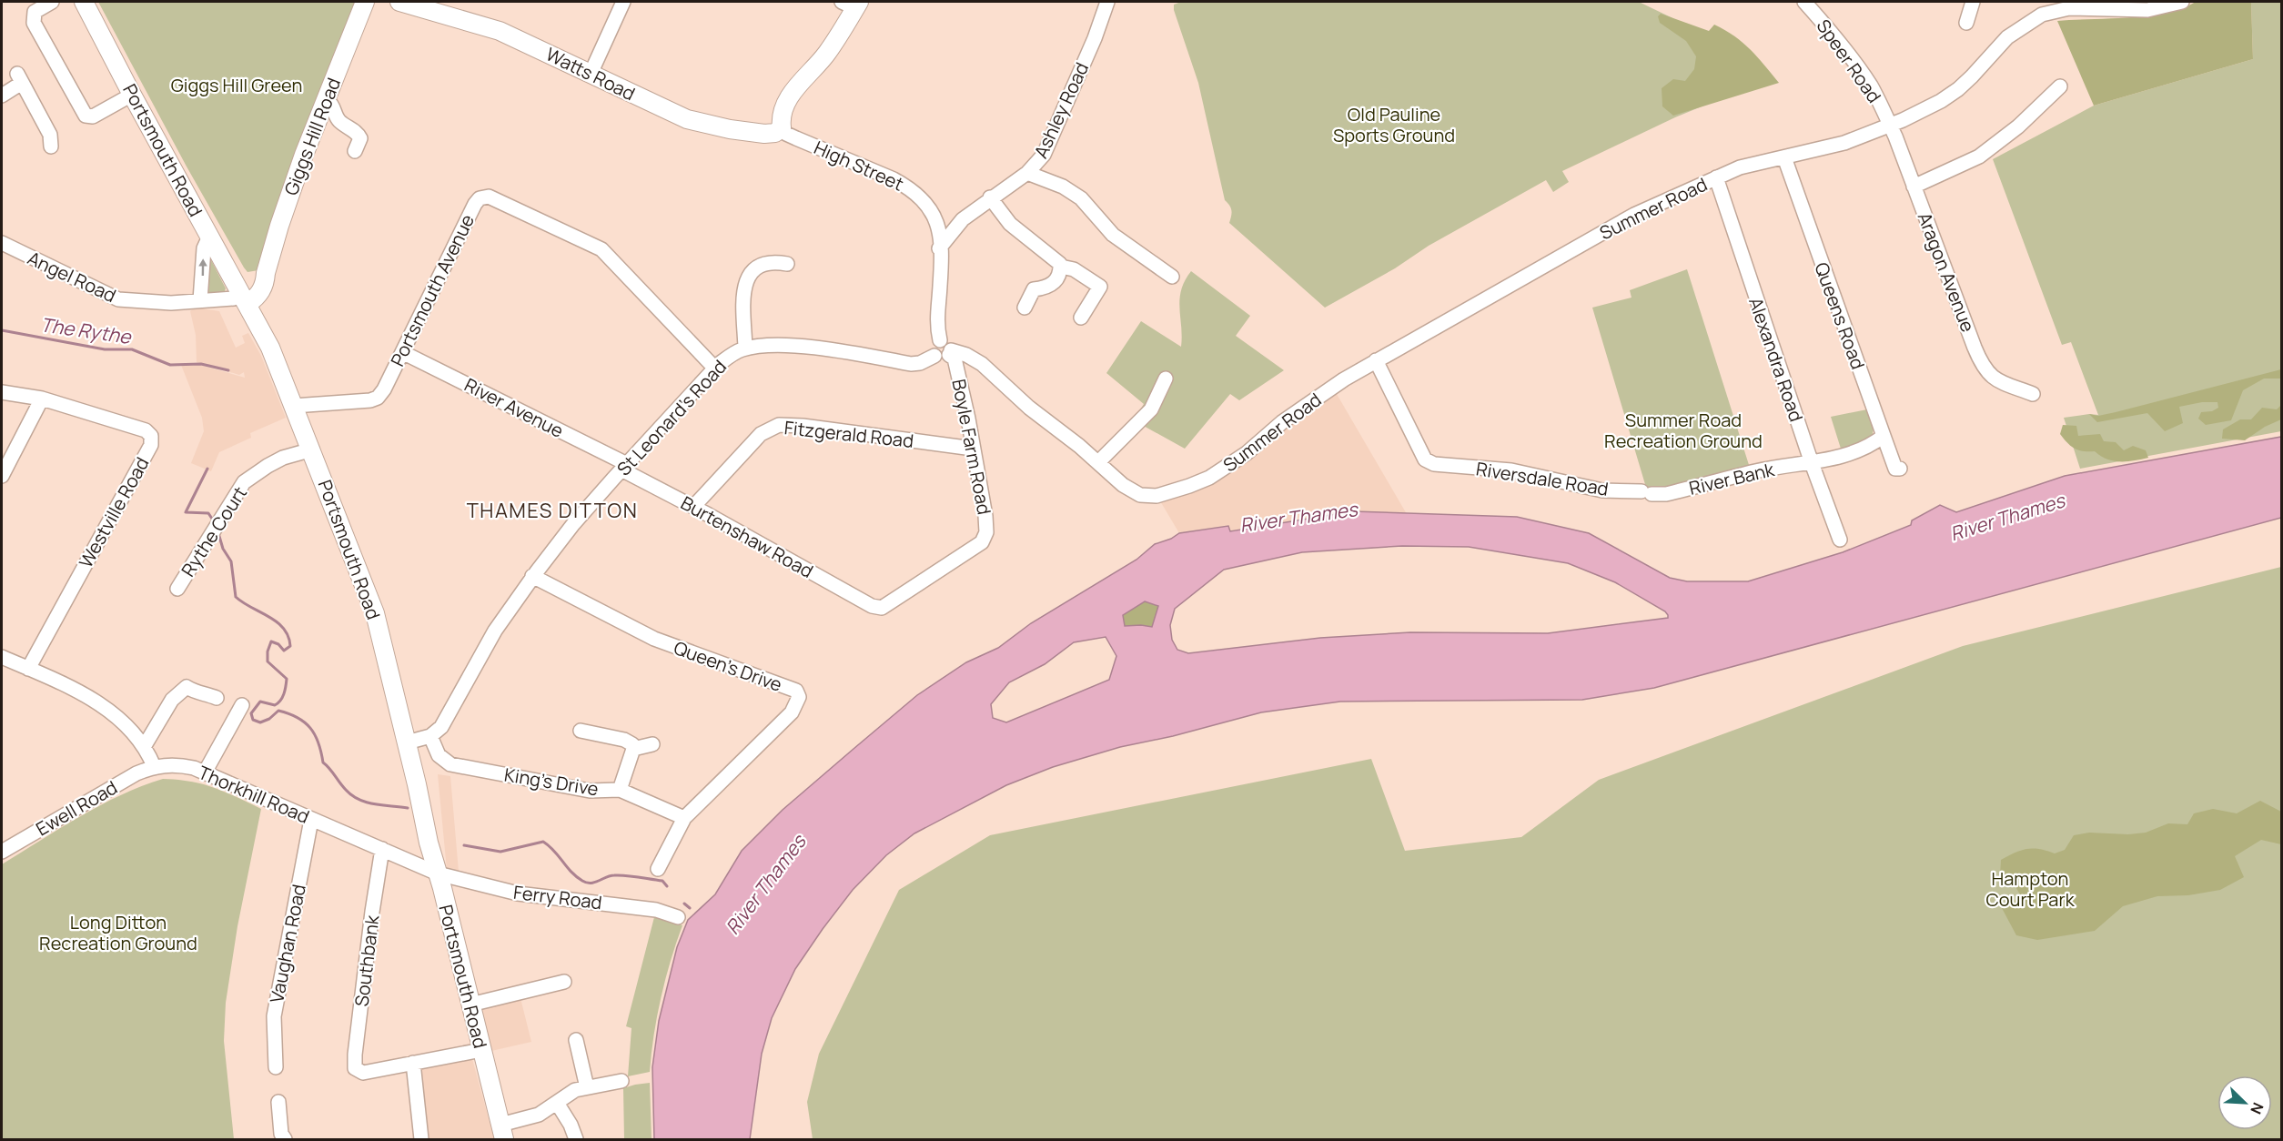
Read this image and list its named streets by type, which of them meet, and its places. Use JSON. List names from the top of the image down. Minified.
{"streets":{"main road":["Watts Road","Giggs Hill Road","Portsmouth Road"],"street":["Speer Road","Ashley Road","High Street","Summer Road","Aragon Avenue","Angel Road","Portsmouth Avenue","Queens Road","Alexandra Road","River Avenue","St Leonard's Road","Fitzgerald Road","Boyle Farm Road","Riversdale Road","River Bank","Westville Road","Rythe Court","Burtenshaw Road","Queen's Drive","King's Drive","Thorkhill Road","Ewell Road","Ferry Road","Vaughan Road","Southbank"]},"crossings":[["Speer Road","Summer Road"],["Speer Road","Aragon Avenue"],["Watts Road","High Street"],["Giggs Hill Road","Portsmouth Road"],["Giggs Hill Road","Angel Road"],["Portsmouth Road","Angel Road"],["Portsmouth Road","Portsmouth Avenue"],["Portsmouth Road","Rythe Court"],["Portsmouth Road","Thorkhill Road"],["Portsmouth Road","Ferry Road"],["Summer Road","Aragon Avenue"],["Summer Road","Queens Road"],["Summer Road","Alexandra Road"],["Summer Road","Riversdale Road"],["Portsmouth Avenue","River Avenue"],["Portsmouth Avenue","St Leonard's Road"],["Queens Road","River Bank"],["Alexandra Road","River Bank"],["River Avenue","St Leonard's Road"],["River Avenue","Burtenshaw Road"],["St Leonard's Road","Boyle Farm Road"],["St Leonard's Road","Burtenshaw Road"],["St Leonard's Road","Queen's Drive"],["St Leonard's Road","King's Drive"],["Fitzgerald Road","Boyle Farm Road"],["Fitzgerald Road","Burtenshaw Road"],["Boyle Farm Road","Burtenshaw Road"],["Riversdale Road","River Bank"],["Queen's Drive","King's Drive"],["Thorkhill Road","Ewell Road"],["Thorkhill Road","Ferry Road"],["Thorkhill Road","Vaughan Road"],["Thorkhill Road","Southbank"]],"districts":["THAMES DITTON"],"water":["The Rythe","River Thames"],"parks":["Giggs Hill Green","Old Pauline Sports Ground","Summer Road Recreation Ground","Hampton Court Park","Long Ditton Recreation Ground"],"north":"bottom right"}
